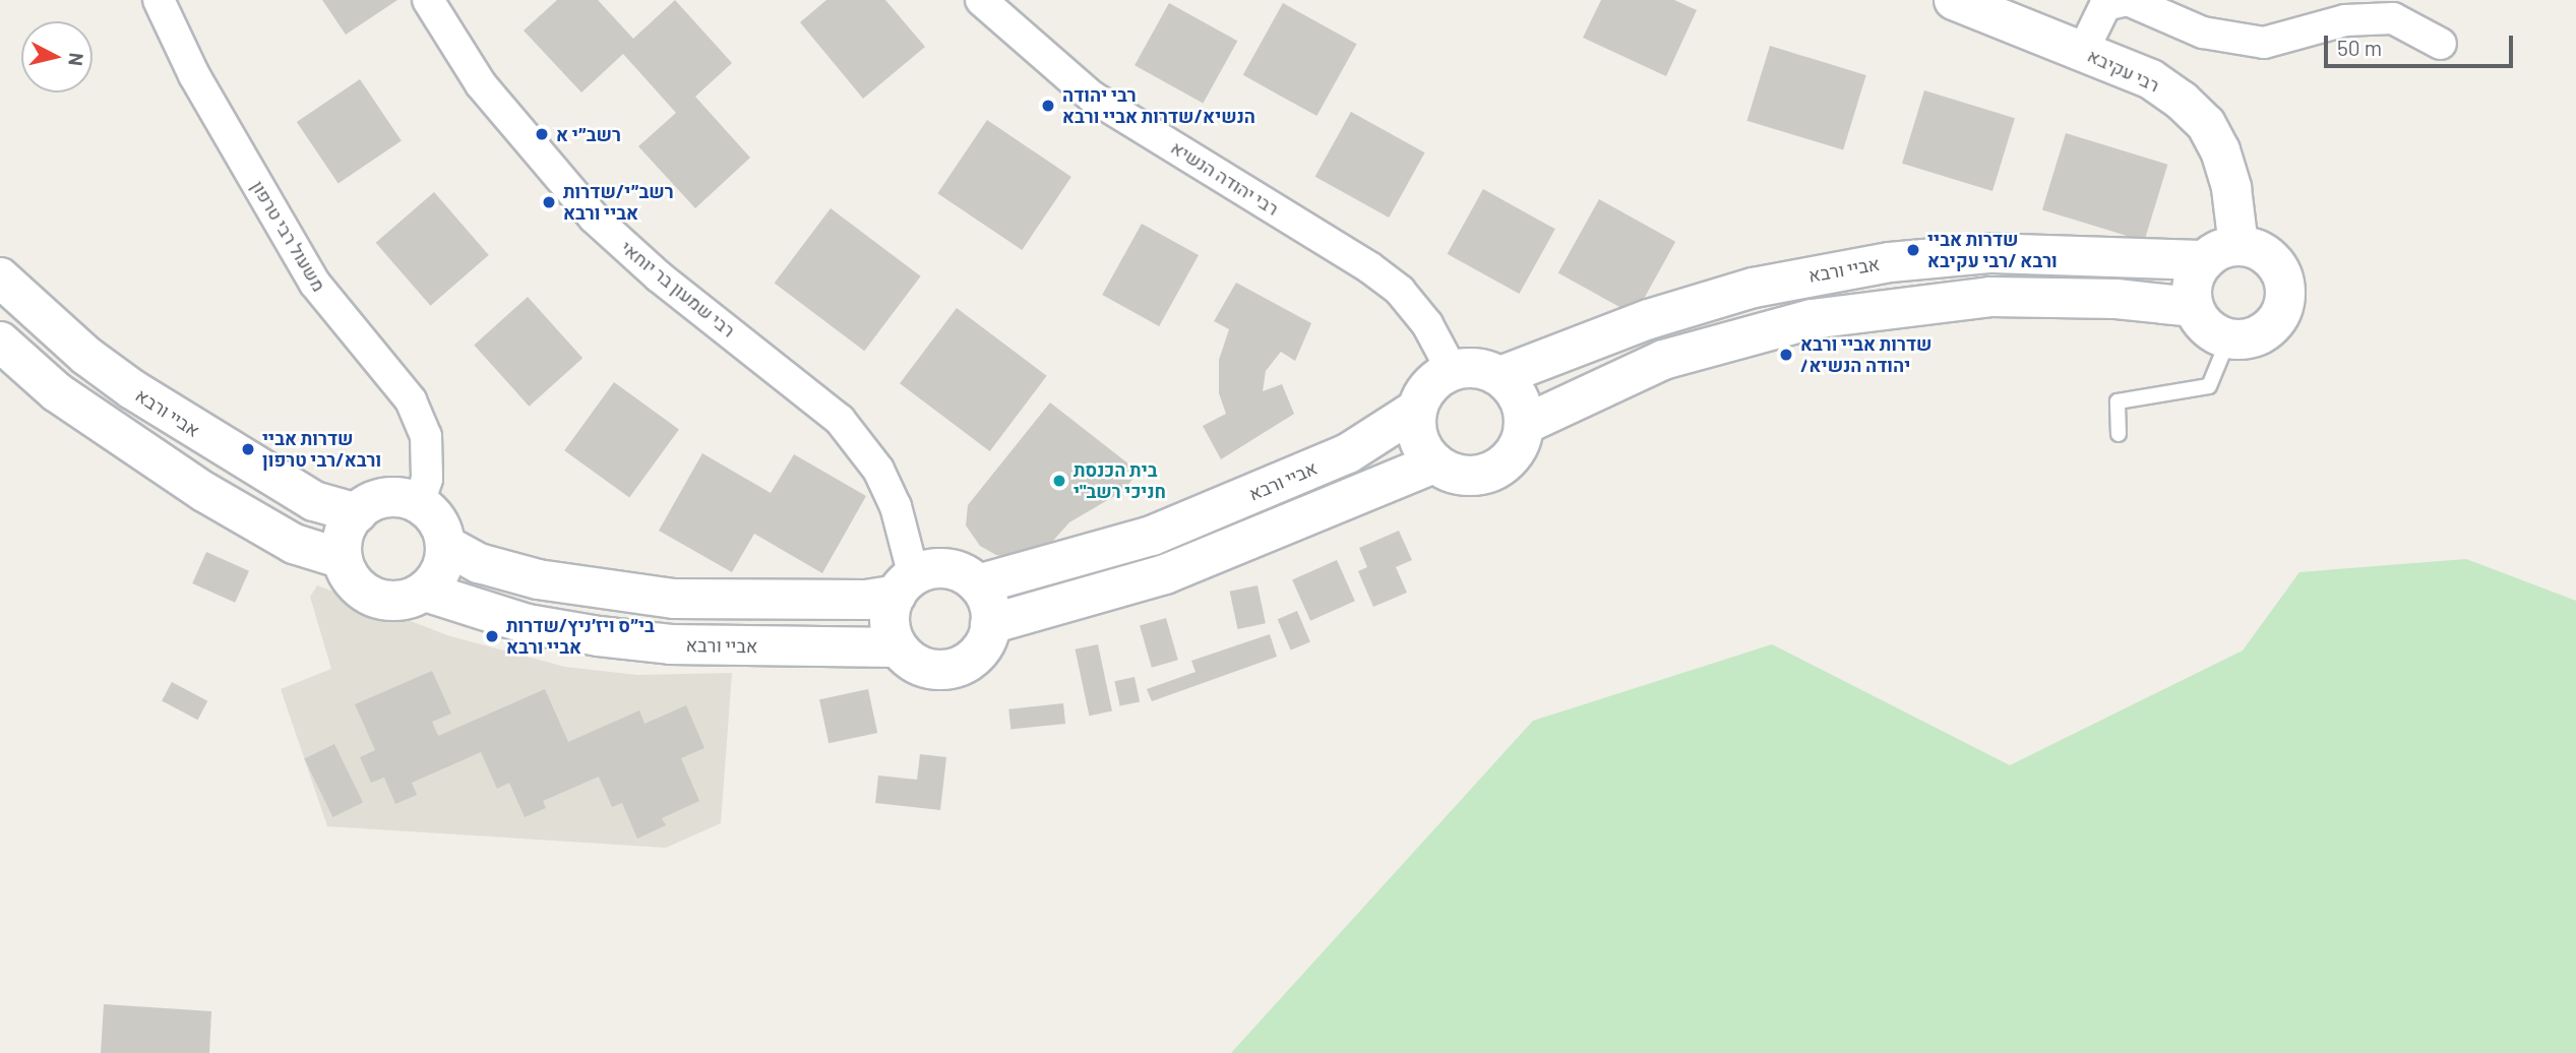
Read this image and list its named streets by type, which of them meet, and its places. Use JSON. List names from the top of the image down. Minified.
{"streets":{"street":["רבי עקיבא","רבי יהודה הנשיא","משעול רבי טרפון","אביי ורבא","רבי שמעון בר יוחאי"]},"crossings":[["רבי עקיבא","אביי ורבא"],["רבי יהודה הנשיא","אביי ורבא"],["משעול רבי טרפון","אביי ורבא"],["אביי ורבא","רבי שמעון בר יוחאי"]],"places":["רבי יהודה הנשיא/שדרות אביי ורבא","רשב״י א","רשב״י/שדרות אביי ורבא","שדרות אביי ורבא /רבי עקיבא","שדרות אביי ורבא /יהודה הנשיא","שדרות אביי ורבא/רבי טרפון","בית הכנסת חניכי רשב\"י","בי״ס ויז׳ניץ/שדרות אביי ורבא"],"scale_bar":"50 m","north":"right"}
